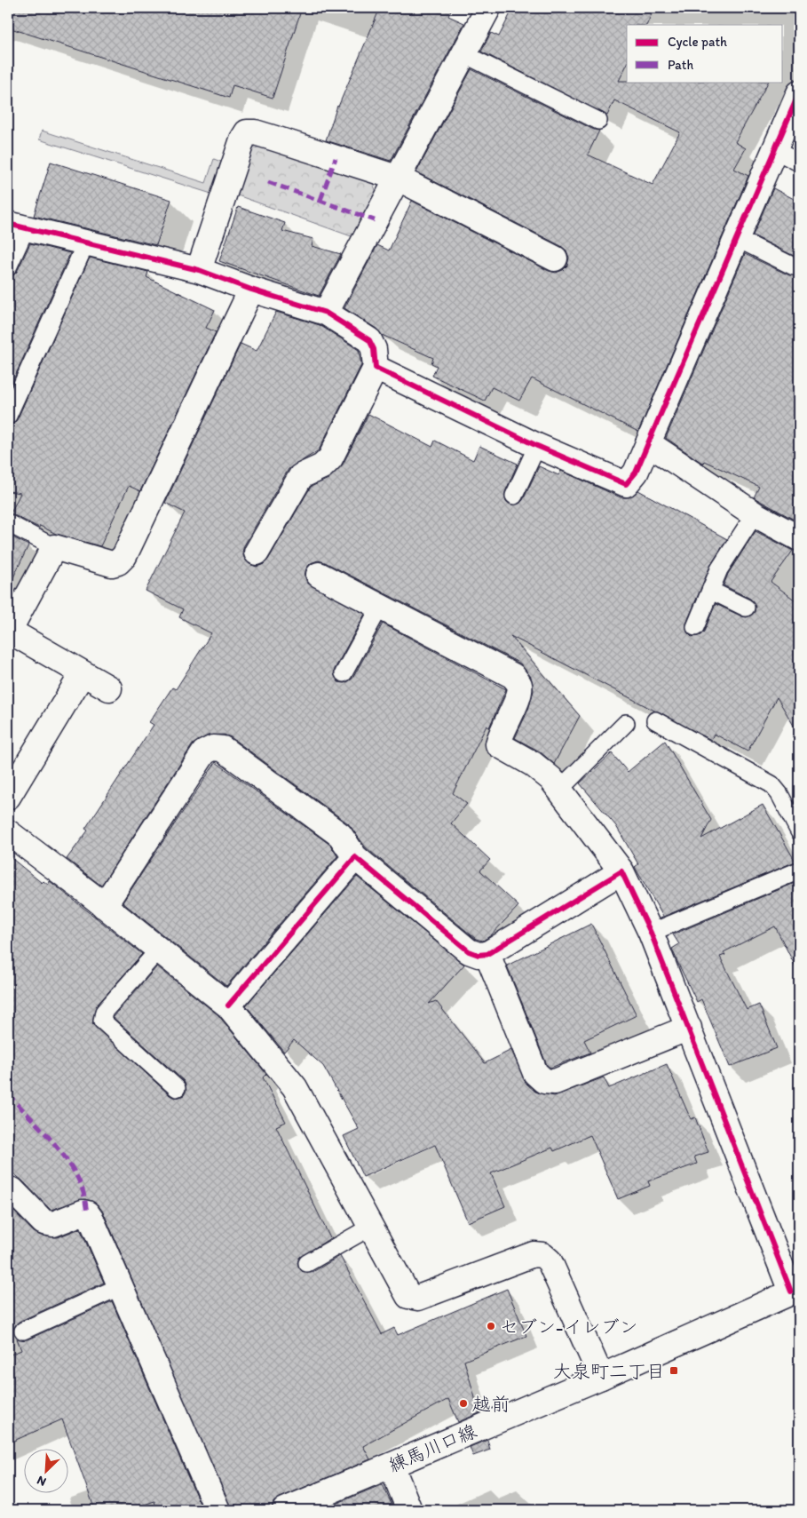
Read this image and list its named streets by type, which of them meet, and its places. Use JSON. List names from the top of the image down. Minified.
{"streets":{"street":["練馬川口線"]},"places":{"other":["セブン-イレブン","越前"],"transit":["大泉町二丁目"]},"legend":["Cycle path","Path"],"north":"bottom left"}
